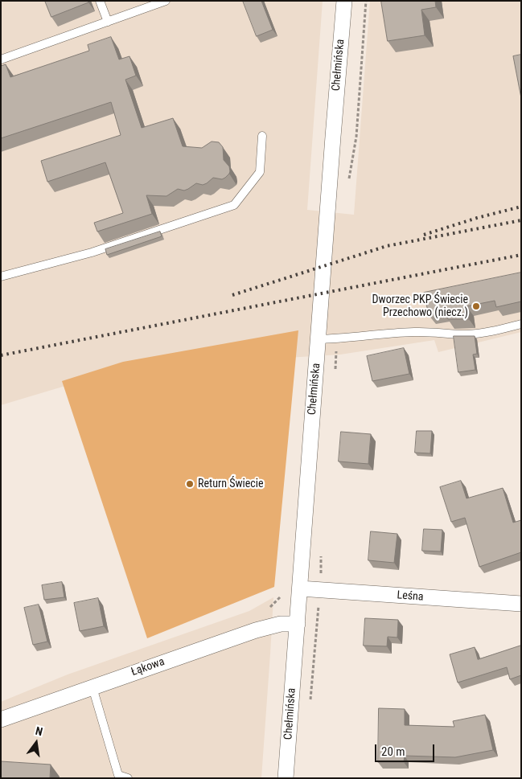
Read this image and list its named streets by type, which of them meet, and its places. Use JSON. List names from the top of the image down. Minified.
{"streets":{"street":["Chełmińska","Leśna","Łąkowa"]},"crossings":[["Chełmińska","Leśna"],["Chełmińska","Łąkowa"]],"places":["Dworzec PKP Świecie Przechowo (niecz.)","Return Świecie"],"scale_bar":"20 m","north":"top"}
